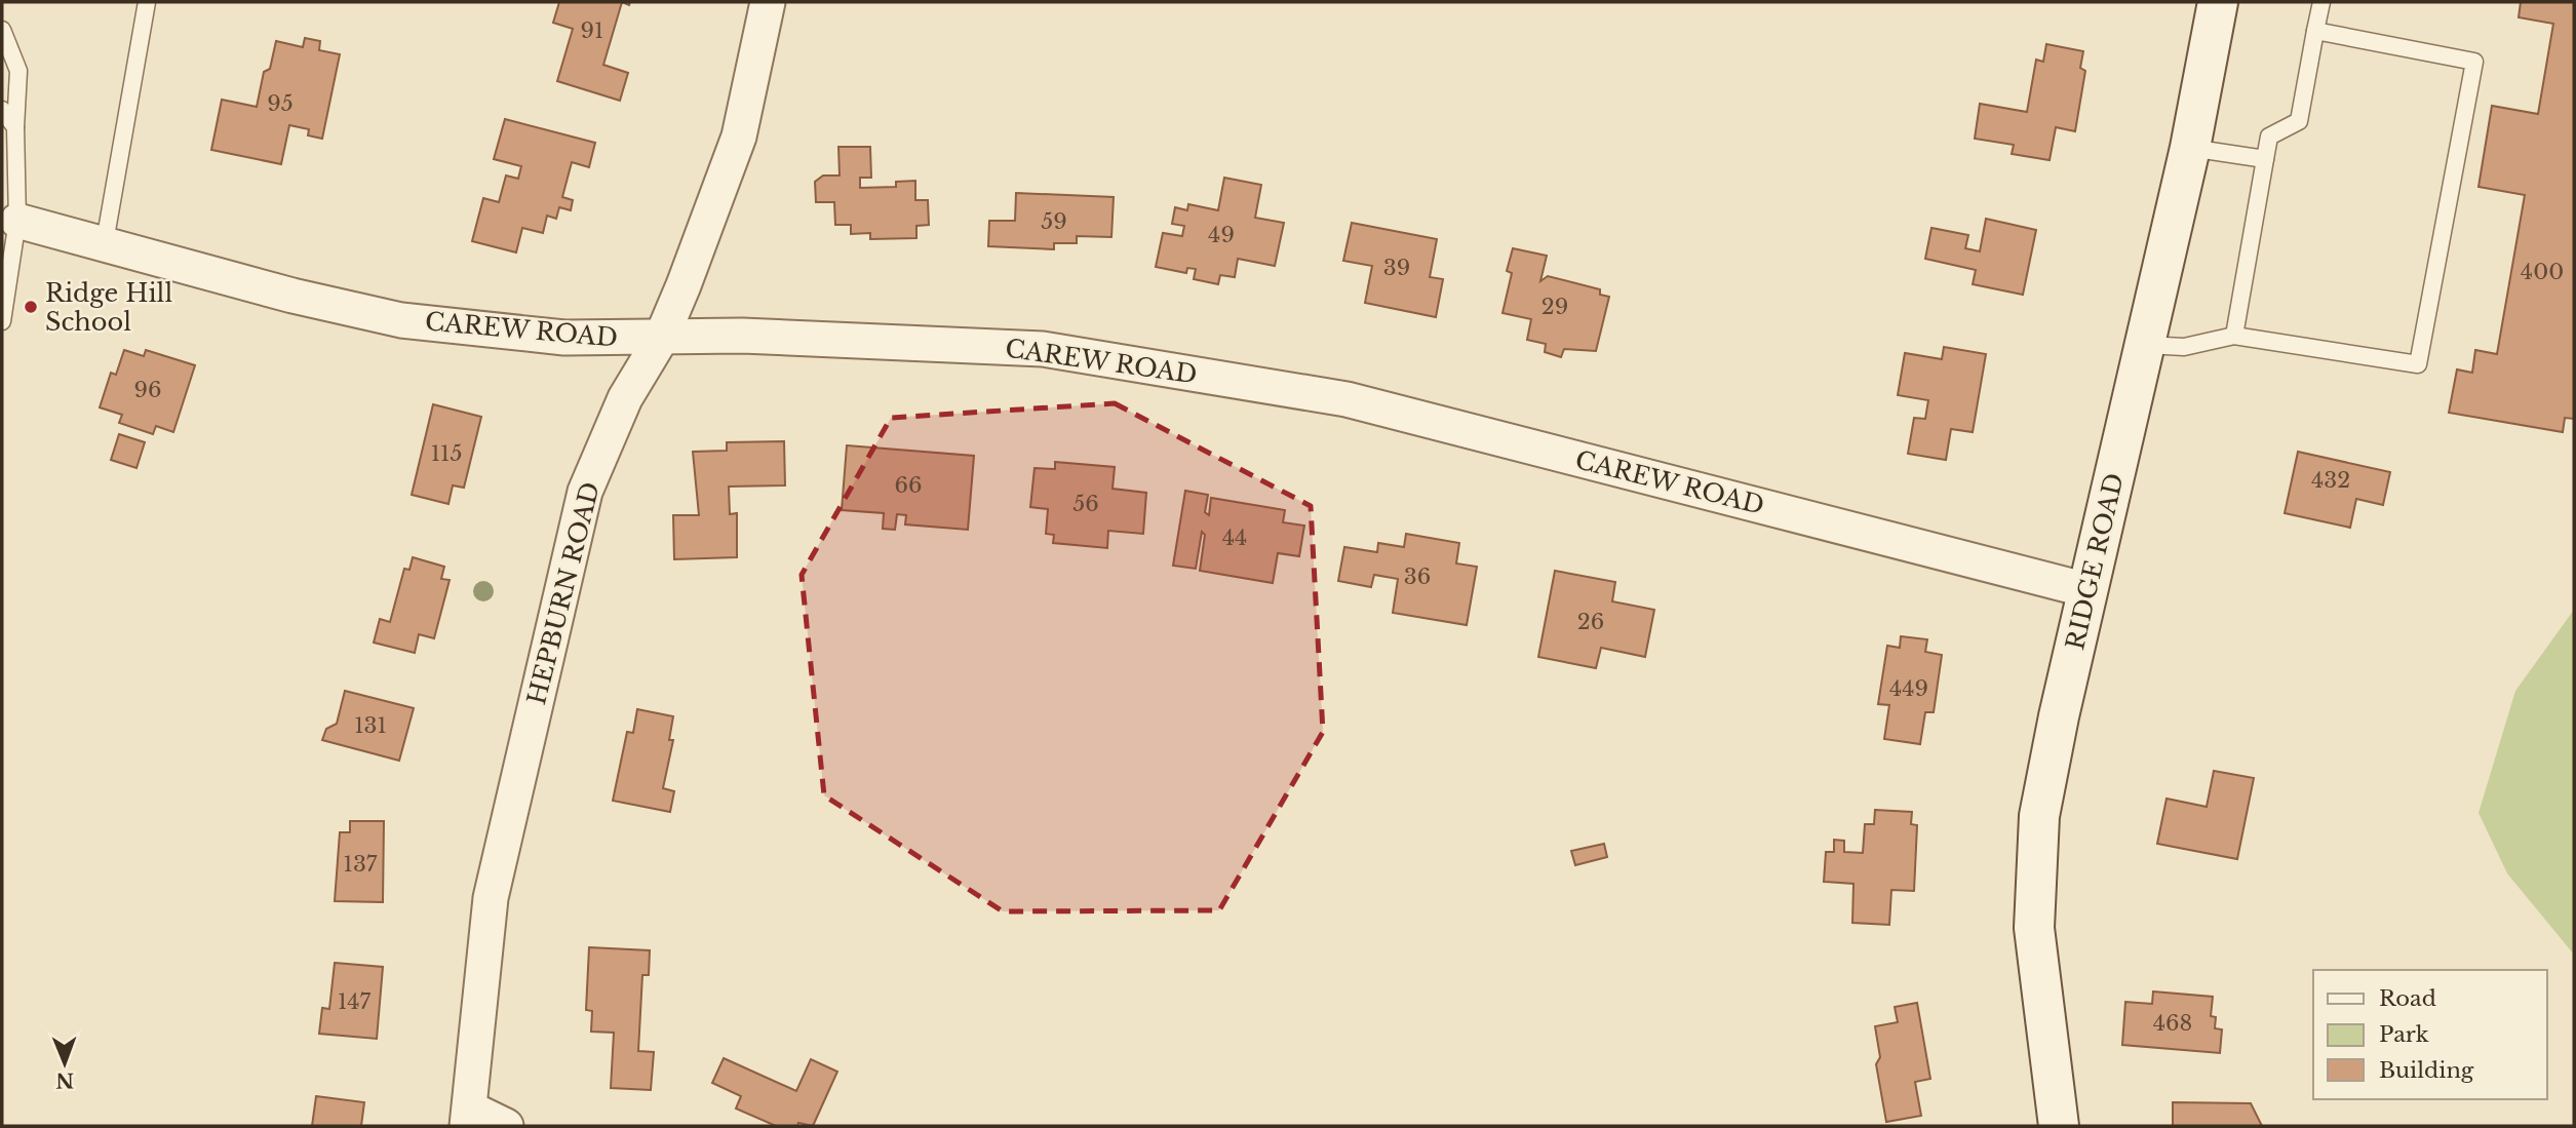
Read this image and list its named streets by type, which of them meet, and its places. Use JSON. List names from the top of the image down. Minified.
{"streets":{"main road":["RIDGE ROAD"],"street":["CAREW ROAD","HEPBURN ROAD"]},"crossings":[["CAREW ROAD","RIDGE ROAD"],["CAREW ROAD","HEPBURN ROAD"]],"places":["Ridge Hill School"],"house_numbers":["91","95","59","49","39","400","29","96","115","432","66","56","44","36","26","449","131","137","147","468"],"legend":["Road","Park","Building"],"north":"bottom"}
